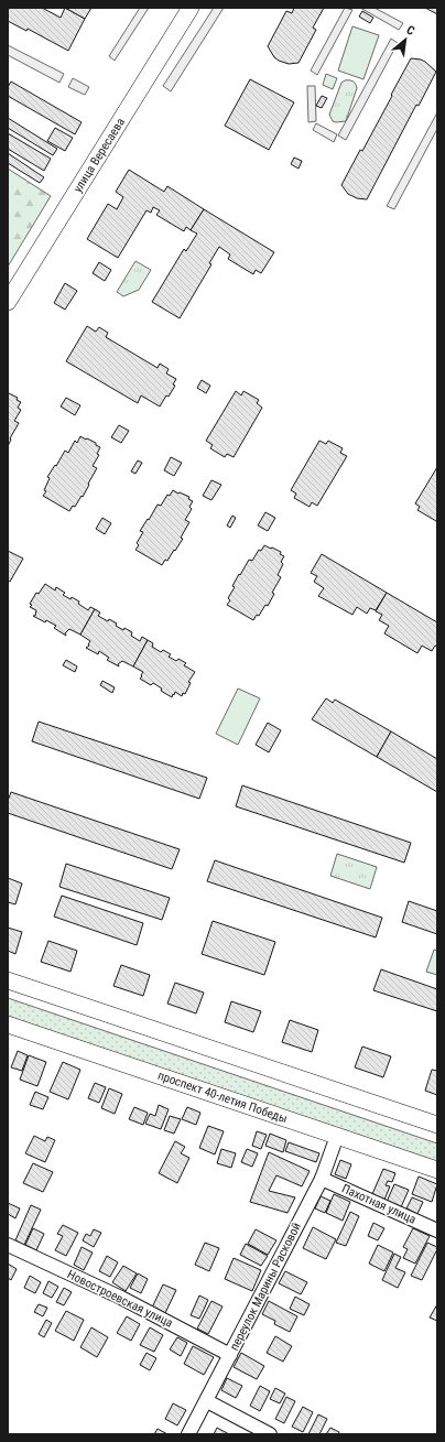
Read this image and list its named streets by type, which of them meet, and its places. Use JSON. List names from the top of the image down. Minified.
{"streets":{"main road":["улица Вересаева","проспект 40-летия Победы"],"street":["Пахотная улица","переулок Марины Расковой","Новостроевская улица"]},"crossings":[["проспект 40-летия Победы","переулок Марины Расковой"],["Пахотная улица","переулок Марины Расковой"],["переулок Марины Расковой","Новостроевская улица"]],"north":"top right"}
